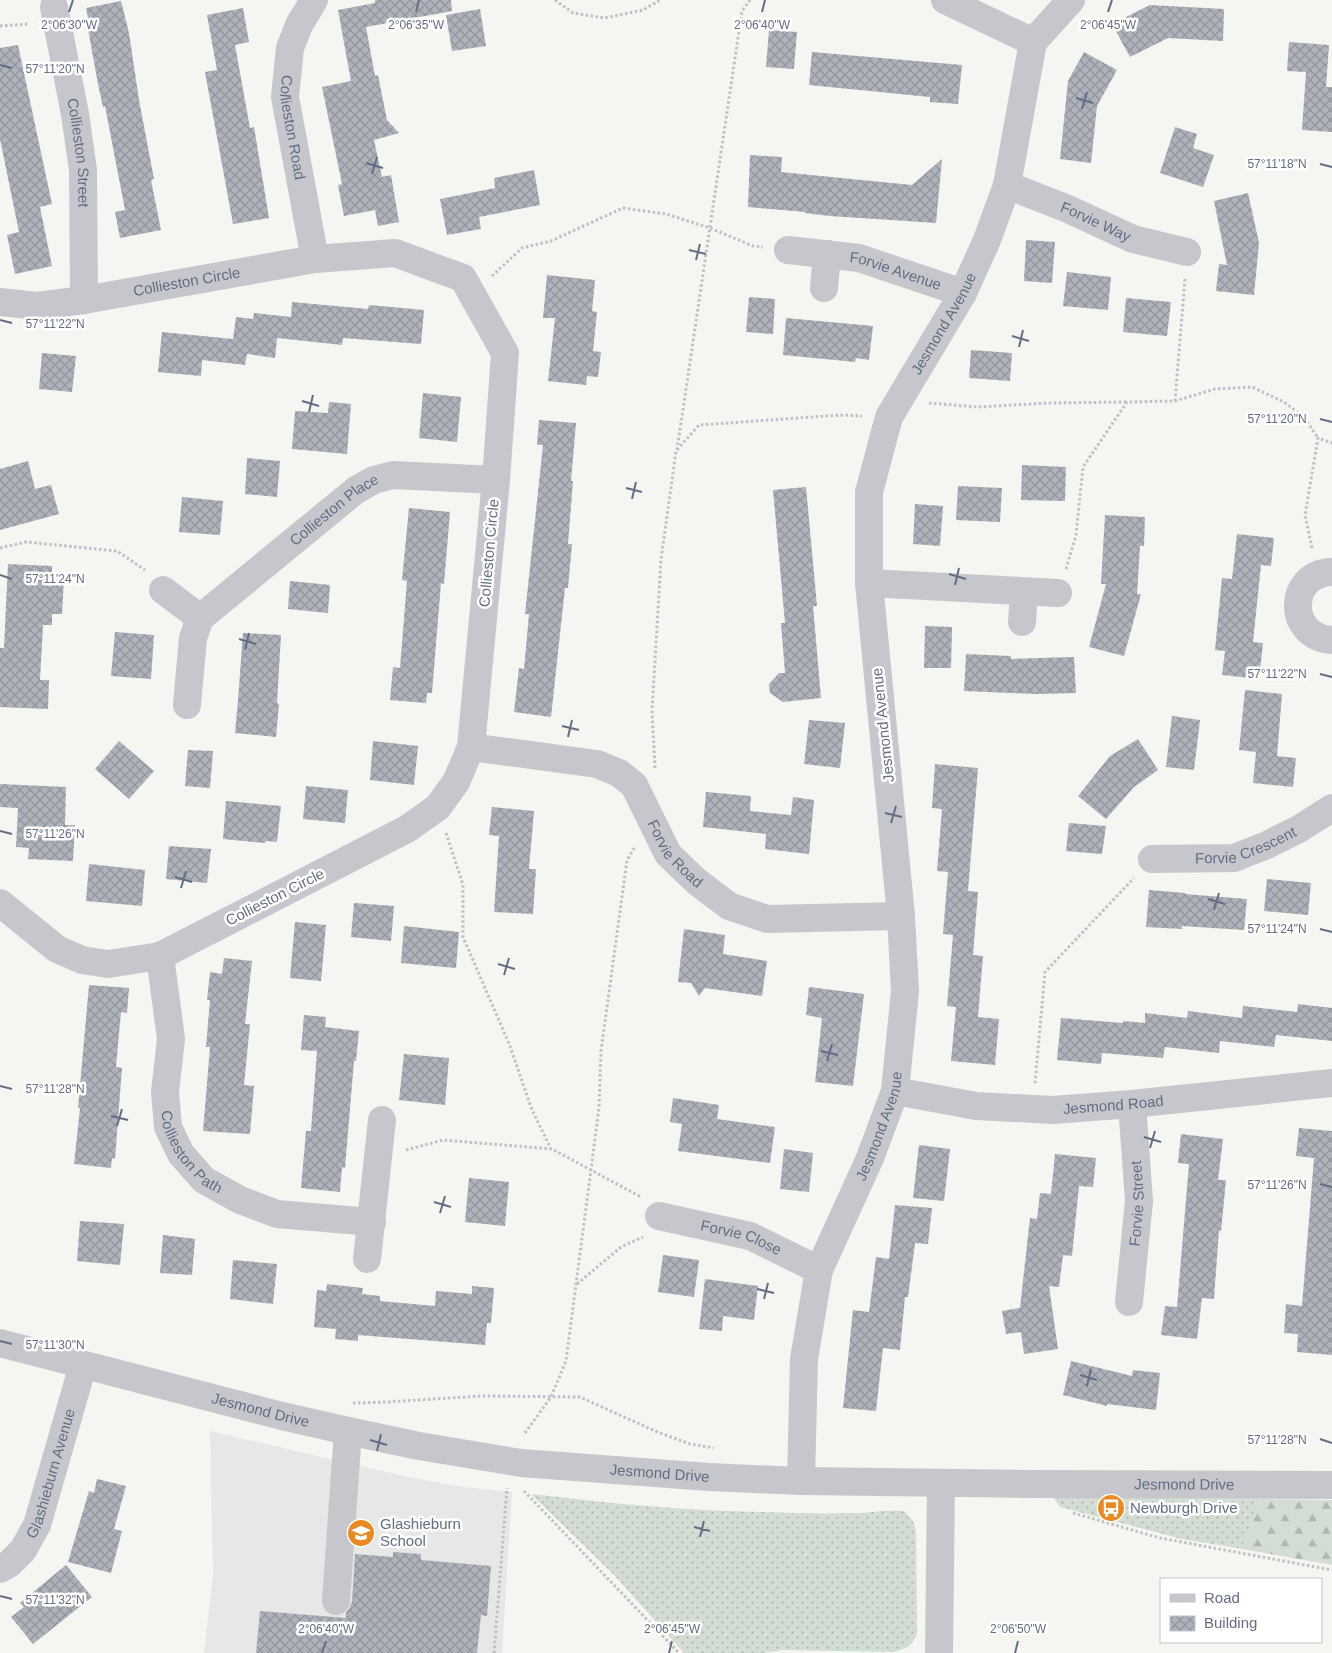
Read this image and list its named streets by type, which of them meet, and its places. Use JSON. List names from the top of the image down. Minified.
{"streets":{"street":["Collieston Road","Collieston Street","Forvie Way","Forvie Avenue","Collieston Circle","Jesmond Avenue","Collieston Place","Forvie Crescent","Forvie Road","Jesmond Road","Collieston Path","Forvie Street","Forvie Close","Jesmond Drive","Glashieburn Avenue"]},"crossings":[["Collieston Road","Collieston Circle"],["Collieston Street","Collieston Circle"],["Forvie Way","Jesmond Avenue"],["Forvie Avenue","Jesmond Avenue"],["Collieston Circle","Collieston Place"],["Collieston Circle","Forvie Road"],["Collieston Circle","Collieston Path"],["Jesmond Avenue","Forvie Road"],["Jesmond Avenue","Jesmond Road"],["Jesmond Avenue","Forvie Close"],["Jesmond Avenue","Jesmond Drive"],["Jesmond Road","Forvie Street"],["Jesmond Drive","Glashieburn Avenue"]],"places":{"bus stop":["Newburgh Drive"],"school or university":["Glashieburn School"]},"legend":["Road","Building"],"coordinates":["2°06'35\"W","2°06'40\"W","2°06'45\"W","2°06'30\"W","57°11'20\"N","57°11'18\"N","57°11'22\"N","57°11'24\"N","57°11'26\"N","57°11'28\"N","57°11'30\"N","57°11'32\"N","2°06'50\"W"]}
